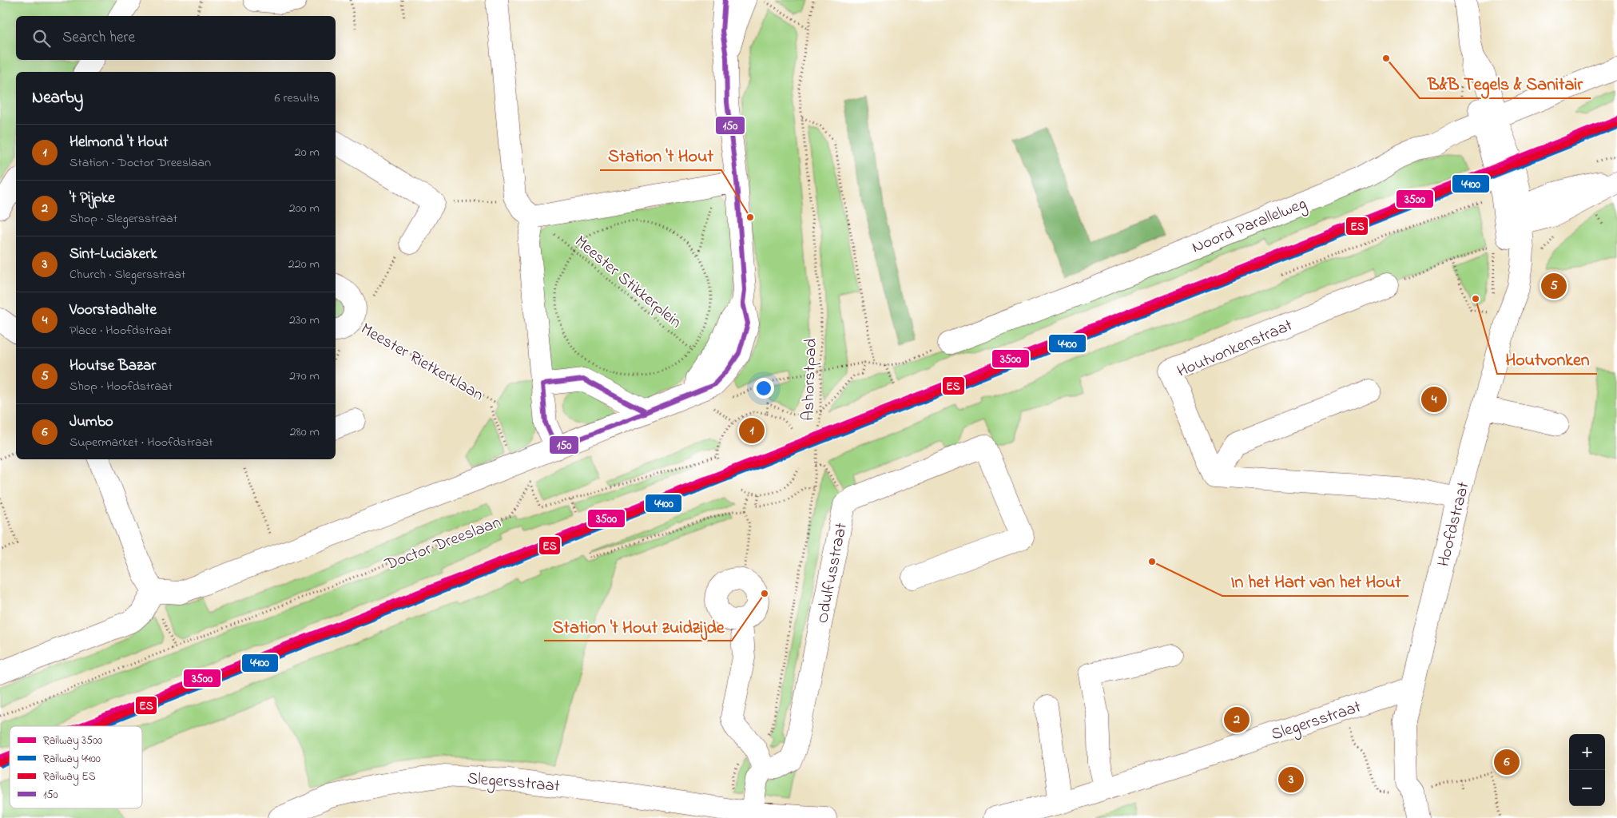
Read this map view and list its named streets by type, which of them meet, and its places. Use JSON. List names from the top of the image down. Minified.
{"streets":{"street":["Noord Parallelweg","Houtvonkenstraat","Meester Rietkerklaan","Hoofdstraat","Odulfusstraat","Slegersstraat"],"path":["Meester Stikkerplein","Ashorstpad","Doctor Dreeslaan"]},"crossings":[["Noord Parallelweg","Hoofdstraat"],["Ashorstpad","Slegersstraat"],["Hoofdstraat","Slegersstraat"]],"places":["B&B Tegels & Sanitair","Station 't Hout","Houtvonken","In het Hart van het Hout","Station 't Hout zuidzijde"],"lines":["transit line 150","rail line 3500","rail line ES","rail line 4400"],"legend":["Railway 3500","Railway 4400","Railway ES","150"],"page":{"search":"Search here","heading":["Nearby","6 results"],"list":[{"mark":"1","name":"Helmond 't Hout","note":"Station · Doctor Dreeslaan","value":"20 m"},{"mark":"2","name":"'t Pijpke","note":"Shop · Slegersstraat","value":"200 m"},{"mark":"3","name":"Sint-Luciakerk","note":"Church · Slegersstraat","value":"220 m"},{"mark":"4","name":"Voorstadhalte","note":"Place · Hoofdstraat","value":"230 m"},{"mark":"5","name":"Houtse Bazar","note":"Shop · Hoofdstraat","value":"270 m"},{"mark":"6","name":"Jumbo","note":"Supermarket · Hoofdstraat","value":"280 m"}],"pins":["5","4","1","2","6","3"],"map_buttons":["+","−"]}}
